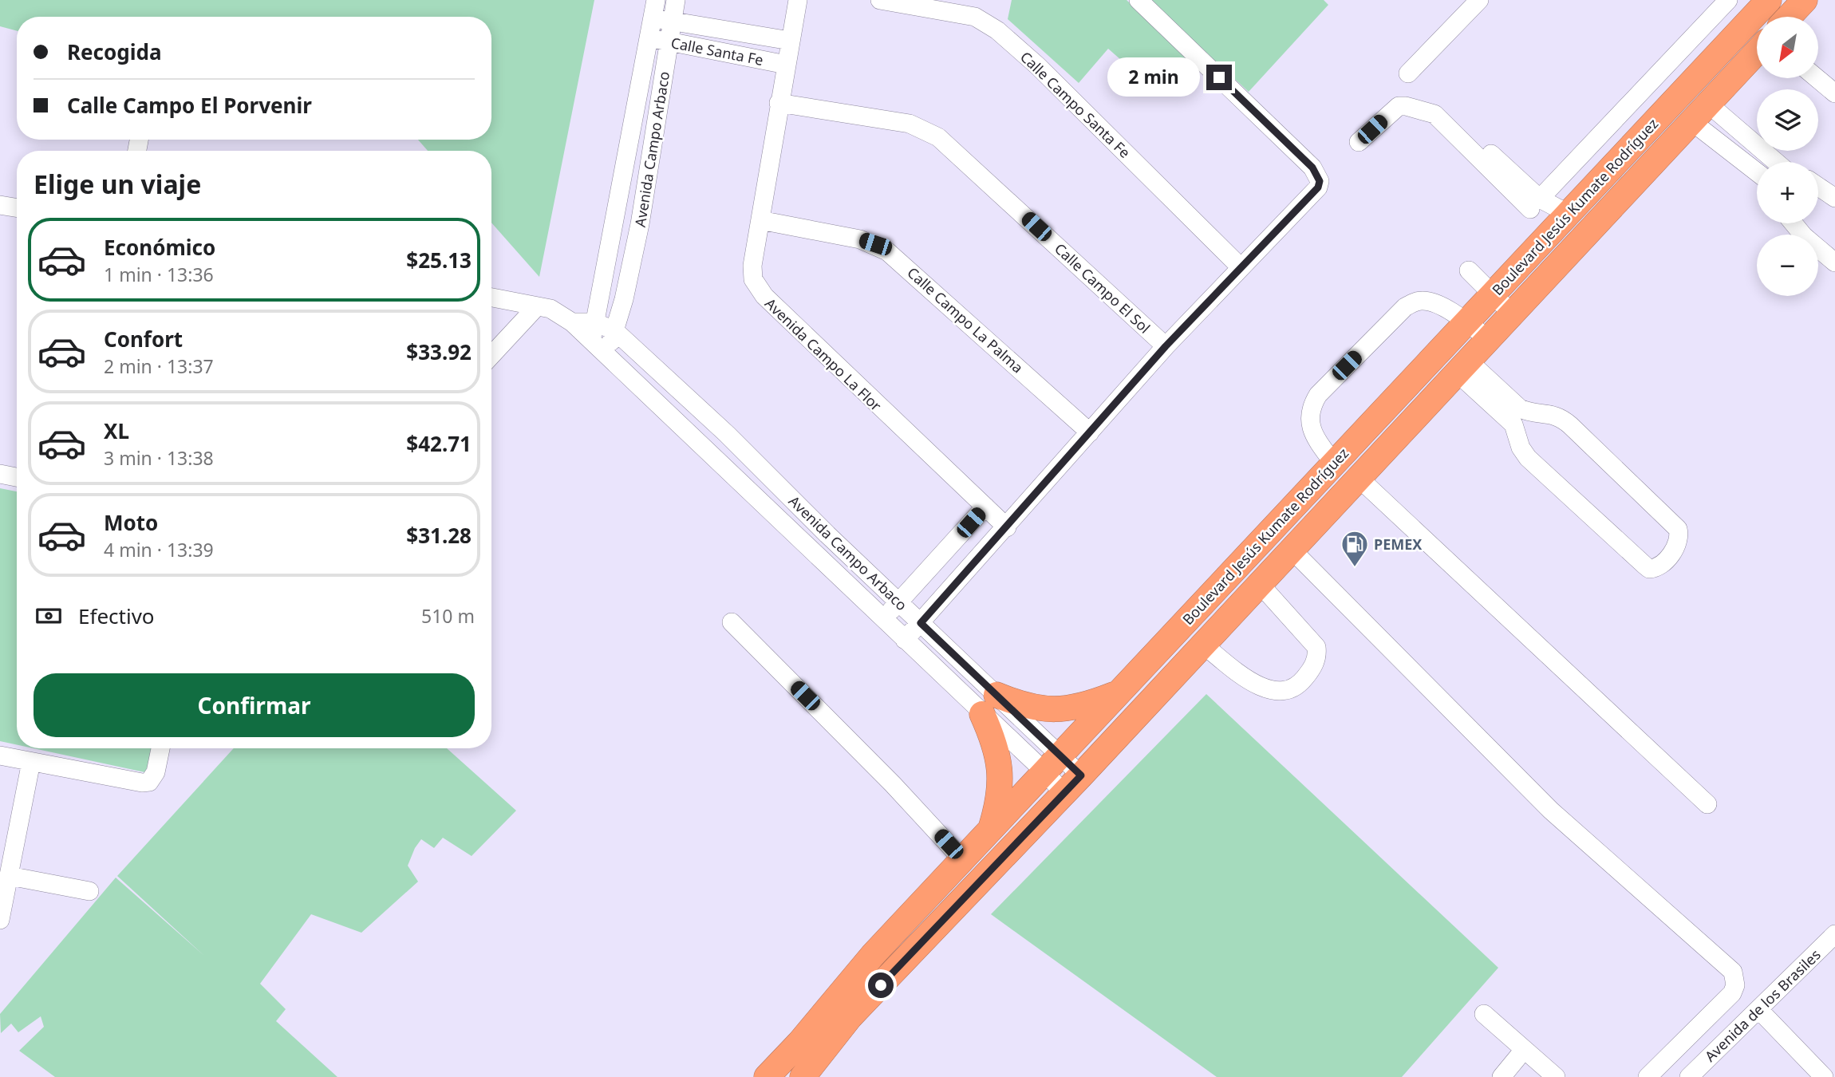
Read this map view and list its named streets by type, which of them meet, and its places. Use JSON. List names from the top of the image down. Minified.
{"streets":{"highway":["Boulevard Jesús Kumate Rodríguez"],"street":["Calle Santa Fe","Calle Campo Santa Fe","Avenida Campo Arbaco","Calle Campo El Sol","Calle Campo La Palma","Avenida Campo La Flor","Avenida de los Brasiles"]},"crossings":[["Calle Santa Fe","Avenida Campo Arbaco"],["Calle Santa Fe","Avenida Campo La Flor"],["Avenida Campo Arbaco","Boulevard Jesús Kumate Rodríguez"],["Calle Campo El Sol","Avenida Campo La Flor"],["Calle Campo La Palma","Avenida Campo La Flor"]],"places":{"fuel station":["PEMEX"]},"north":"bottom left","page":{"map_buttons":["+","−"],"banner":["Recogida","Calle Campo El Porvenir"],"bubble":"2 min","heading":"Elige un viaje","list":[{"name":"Económico","note":"1 min · 13:36","value":"$25.13"},{"name":"Confort","note":"2 min · 13:37","value":"$33.92"},{"name":"XL","note":"3 min · 13:38","value":"$42.71"},{"name":"Moto","note":"4 min · 13:39","value":"$31.28"}],"pay":["Efectivo","510 m"],"buttons":"Confirmar"}}
